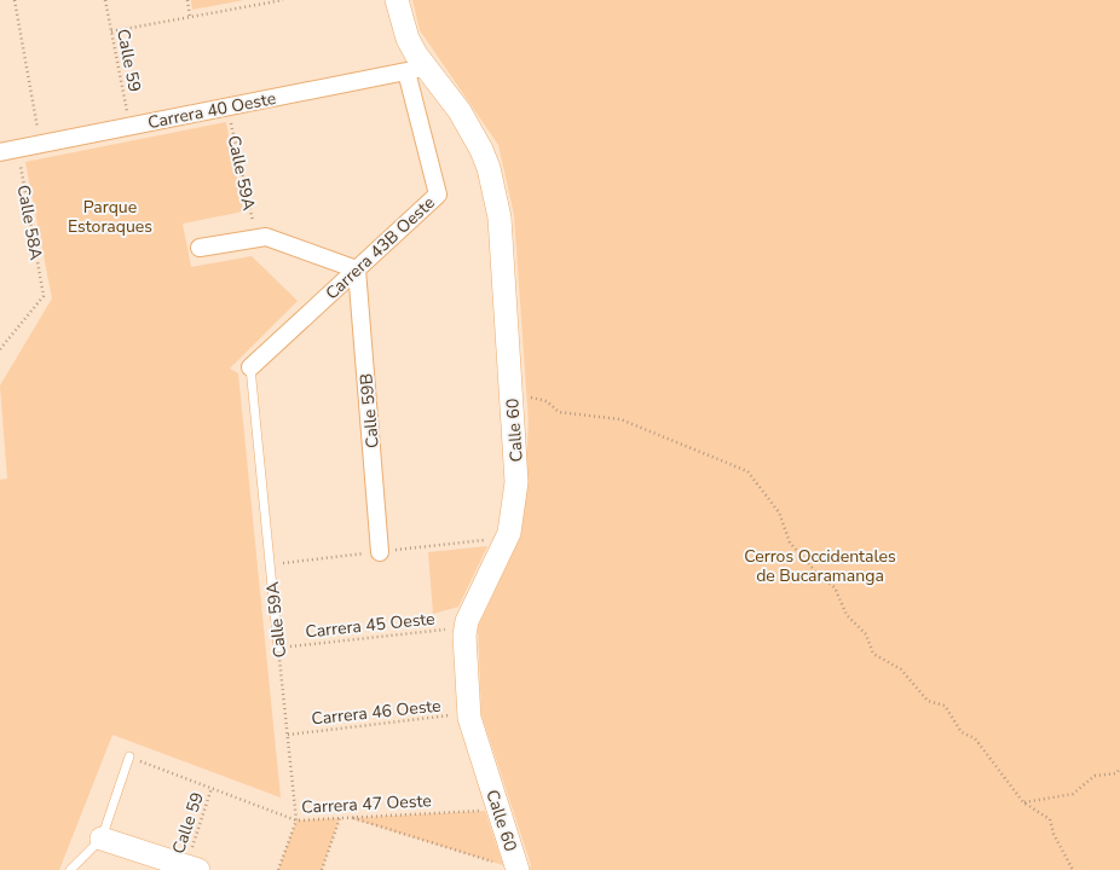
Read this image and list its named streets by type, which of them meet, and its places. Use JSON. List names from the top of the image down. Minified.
{"streets":{"street":["Carrera 40 Oeste","Carrera 43B Oeste","Calle 59B","Calle 60"],"lane":["Calle 59A"],"path":["Calle 59","Calle 58A","Carrera 45 Oeste","Carrera 46 Oeste","Carrera 47 Oeste"]},"crossings":[["Calle 59","Carrera 40 Oeste"],["Calle 59","Carrera 47 Oeste"],["Carrera 40 Oeste","Calle 59A"],["Carrera 40 Oeste","Calle 58A"],["Carrera 40 Oeste","Carrera 43B Oeste"],["Carrera 40 Oeste","Calle 60"],["Calle 59A","Carrera 43B Oeste"],["Calle 59A","Carrera 45 Oeste"],["Calle 59A","Carrera 46 Oeste"],["Calle 59A","Carrera 47 Oeste"],["Carrera 43B Oeste","Calle 59B"],["Carrera 43B Oeste","Calle 60"],["Calle 60","Carrera 45 Oeste"],["Calle 60","Carrera 46 Oeste"],["Calle 60","Carrera 47 Oeste"]],"parks":["Parque Estoraques","Cerros Occidentales de Bucaramanga"]}
